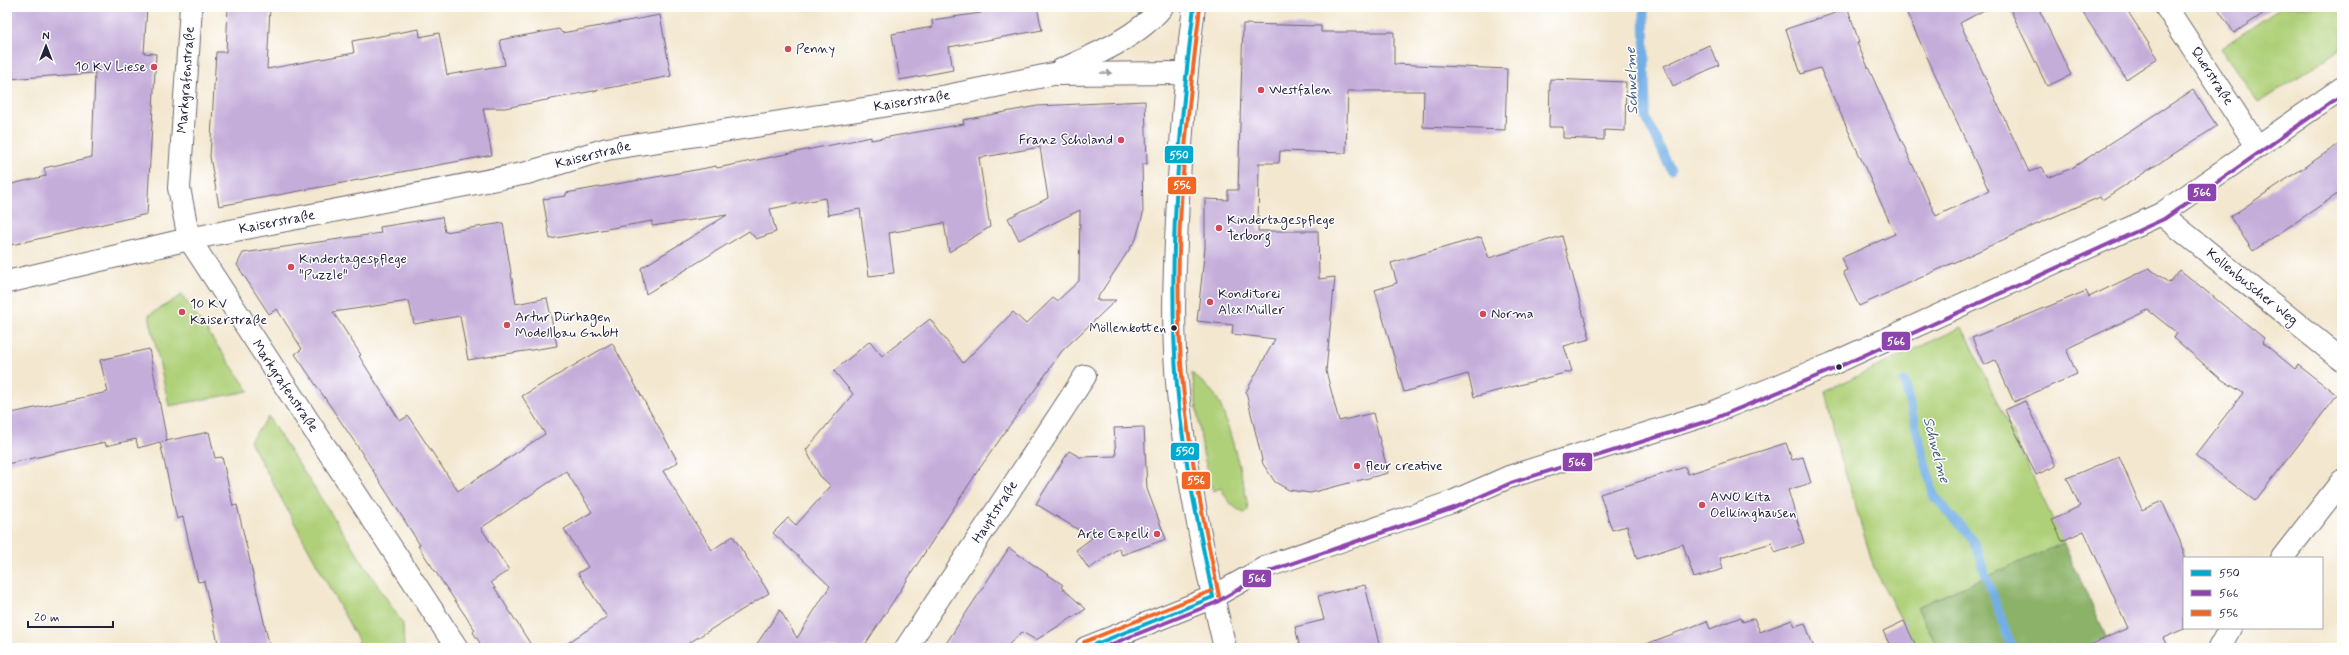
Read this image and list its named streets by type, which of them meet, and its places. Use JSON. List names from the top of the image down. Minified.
{"streets":{"street":["Querstraße","Markgrafenstraße","Kaiserstraße","Kollenbuscher Weg","Hauptstraße"]},"crossings":[["Markgrafenstraße","Kaiserstraße"]],"water":["Schwelme"],"places":["Penny","10 KV Liese","Westfalen","Franz Scholand","Kindertagespflege Terborg","Kindertagespflege \"Puzzle\"","Konditorei Alex Müller","10 KV Kaiserstraße","Norma","Artur Dürhagen Modellbau GmbH","Möllenkotten","fleur creative","AWO Kita Oelkinghausen","Arte Capelli"],"lines":["transit line 550","transit line 556","transit line 566"],"legend":["550","566","556"],"scale_bar":"20 m","north":"top"}
